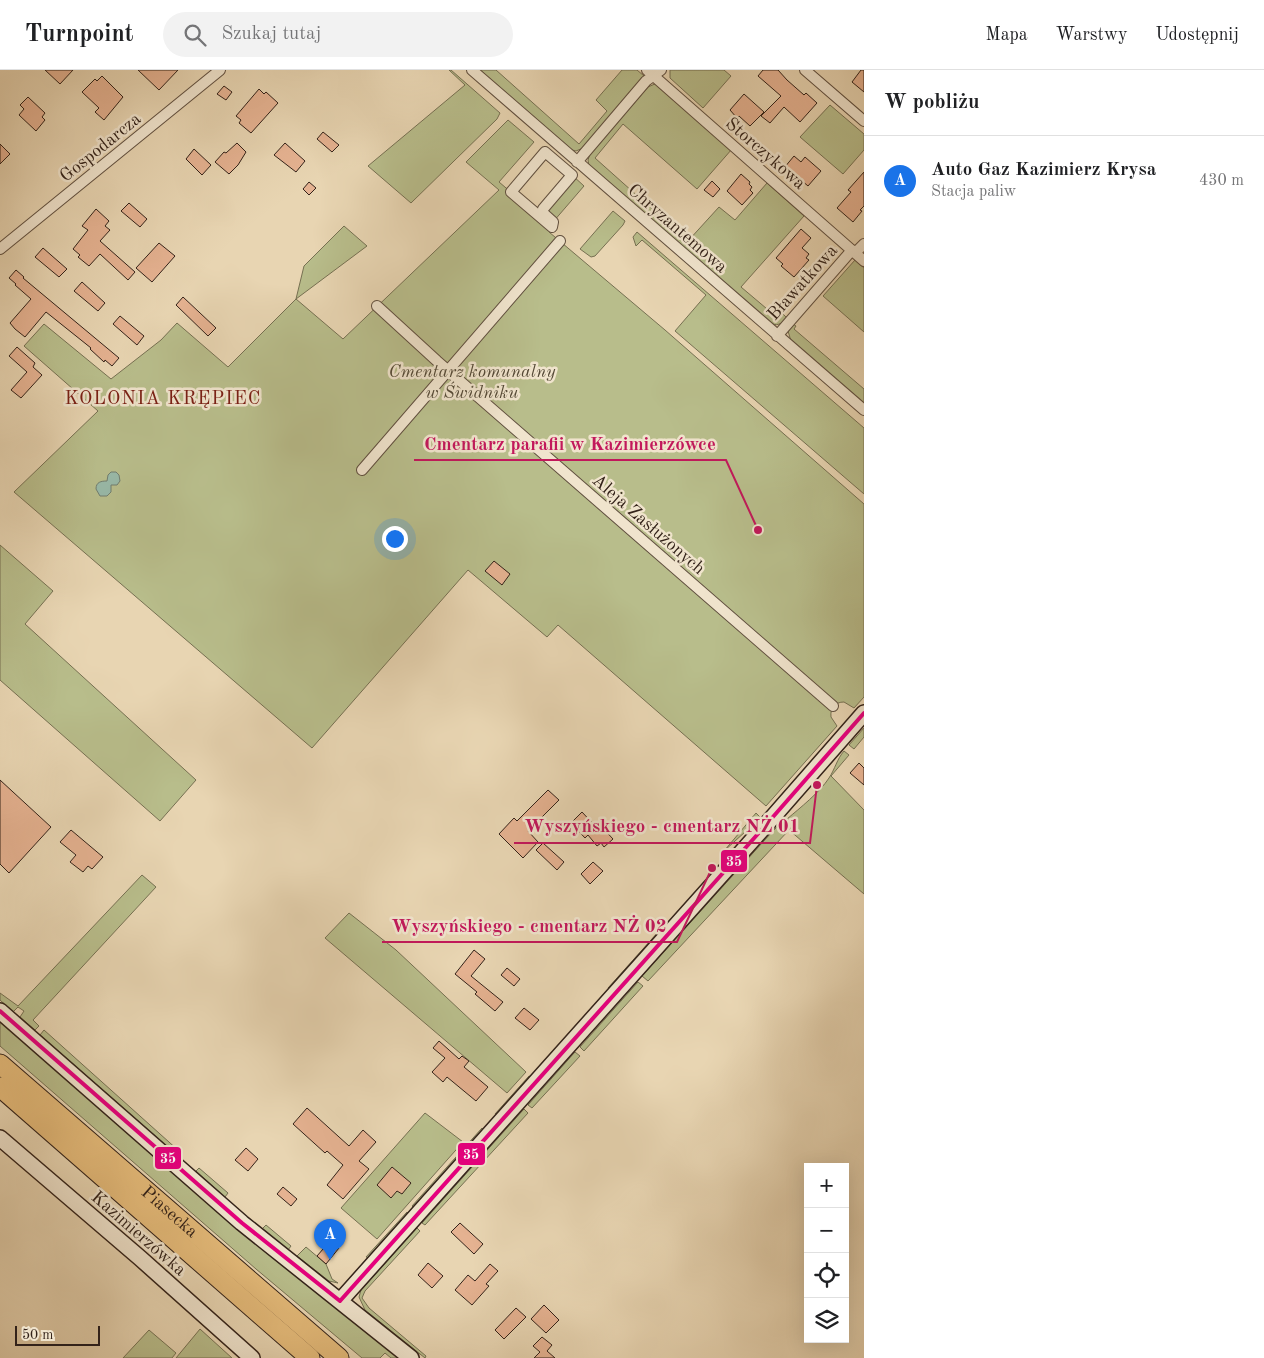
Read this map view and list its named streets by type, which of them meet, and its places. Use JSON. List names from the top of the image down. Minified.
{"streets":{"highway":["Piasecka"],"street":["Gospodarcza","Storczykowa","Chryzantemowa","Bławatkowa","Aleja Zasłużonych","Kazimierzówka"]},"crossings":[["Storczykowa","Bławatkowa"],["Chryzantemowa","Bławatkowa"]],"districts":["KOLONIA KRĘPIEC"],"parks":["Cmentarz komunalny w Świdniku"],"places":["Cmentarz parafii w Kazimierzówce","Wyszyńskiego - cmentarz NŻ 01","Wyszyńskiego - cmentarz NŻ 02"],"lines":["transit line 35"],"scale_bar":"50 m","page":{"header":"Turnpoint","search":"Szukaj tutaj","nav":["Mapa","Warstwy","Udostępnij"],"heading":"W pobliżu","list":[{"mark":"A","name":"Auto Gaz Kazimierz Krysa","note":"Stacja paliw","value":"430 m"}],"map_buttons":["+","−"],"pins":"A","scale":"50 m"}}
